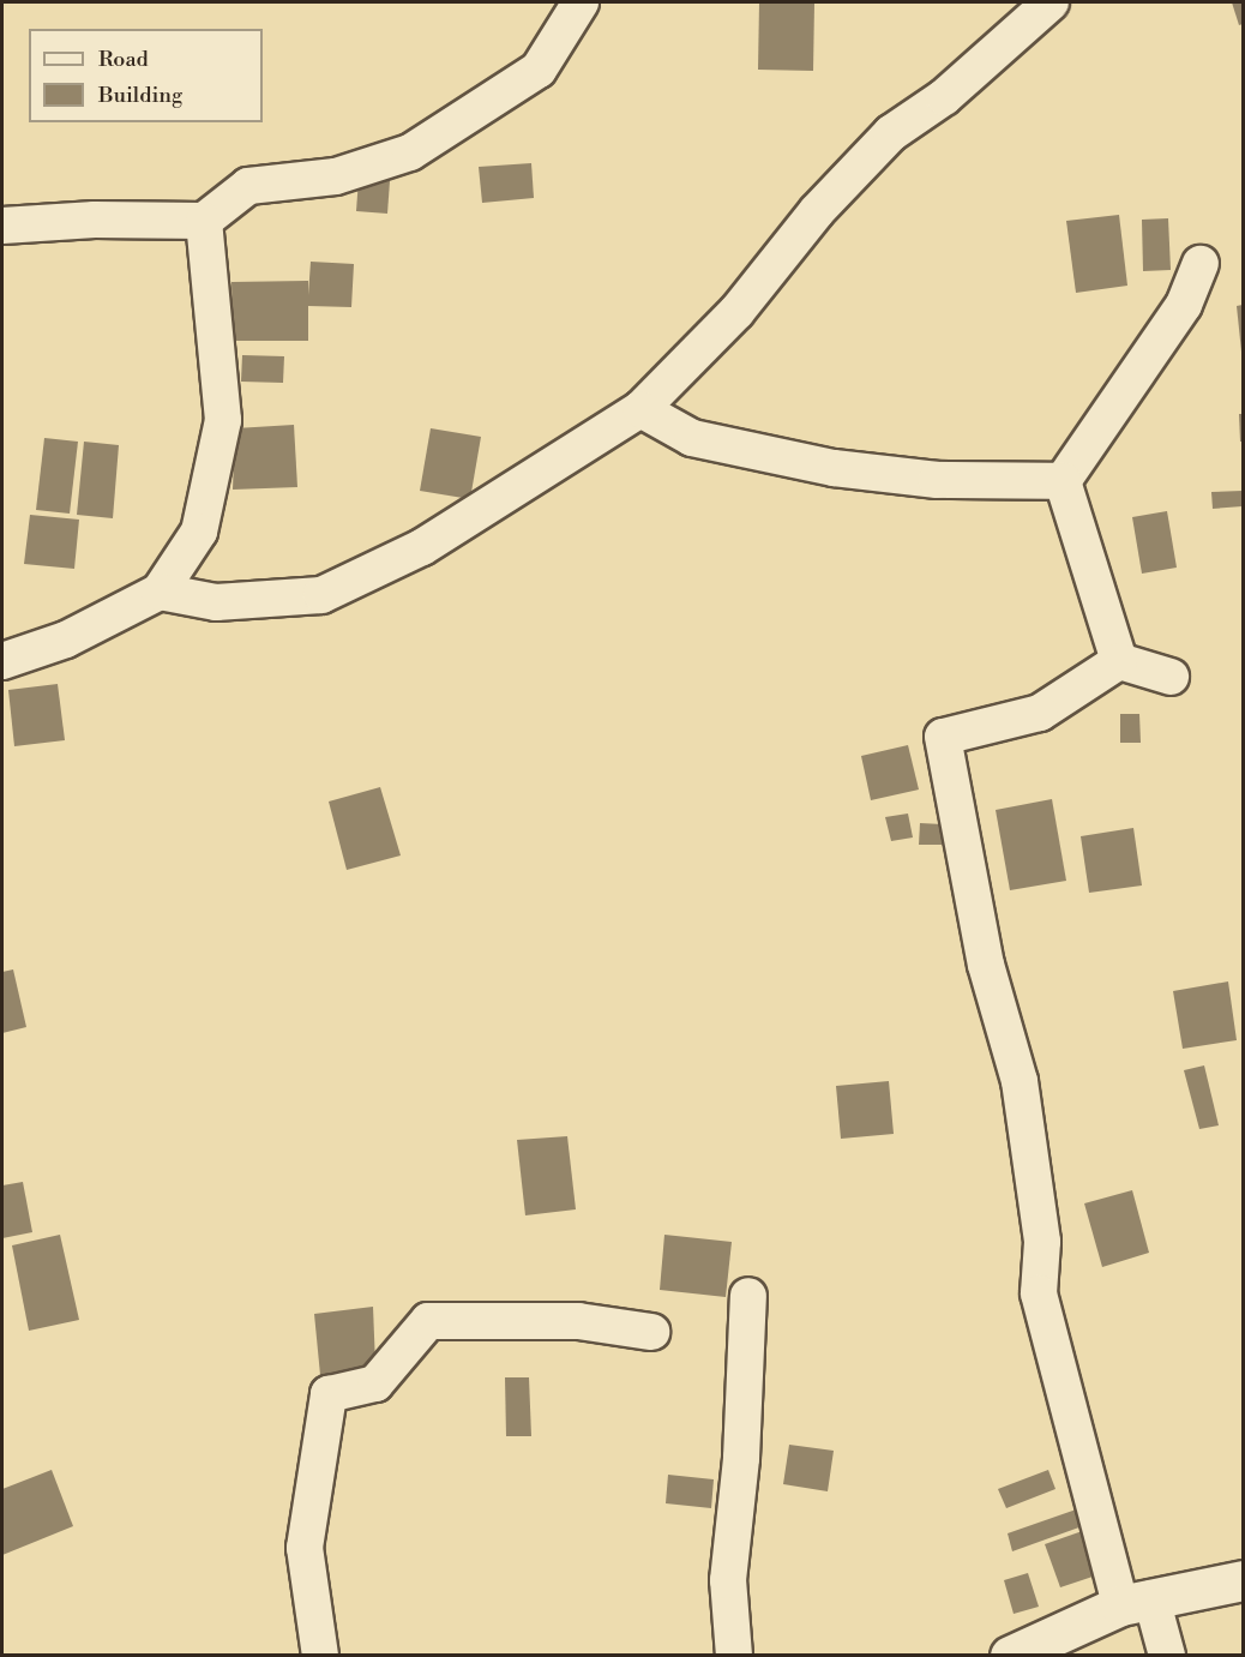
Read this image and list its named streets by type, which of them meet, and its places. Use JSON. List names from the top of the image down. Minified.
{"legend":["Road","Building"]}
